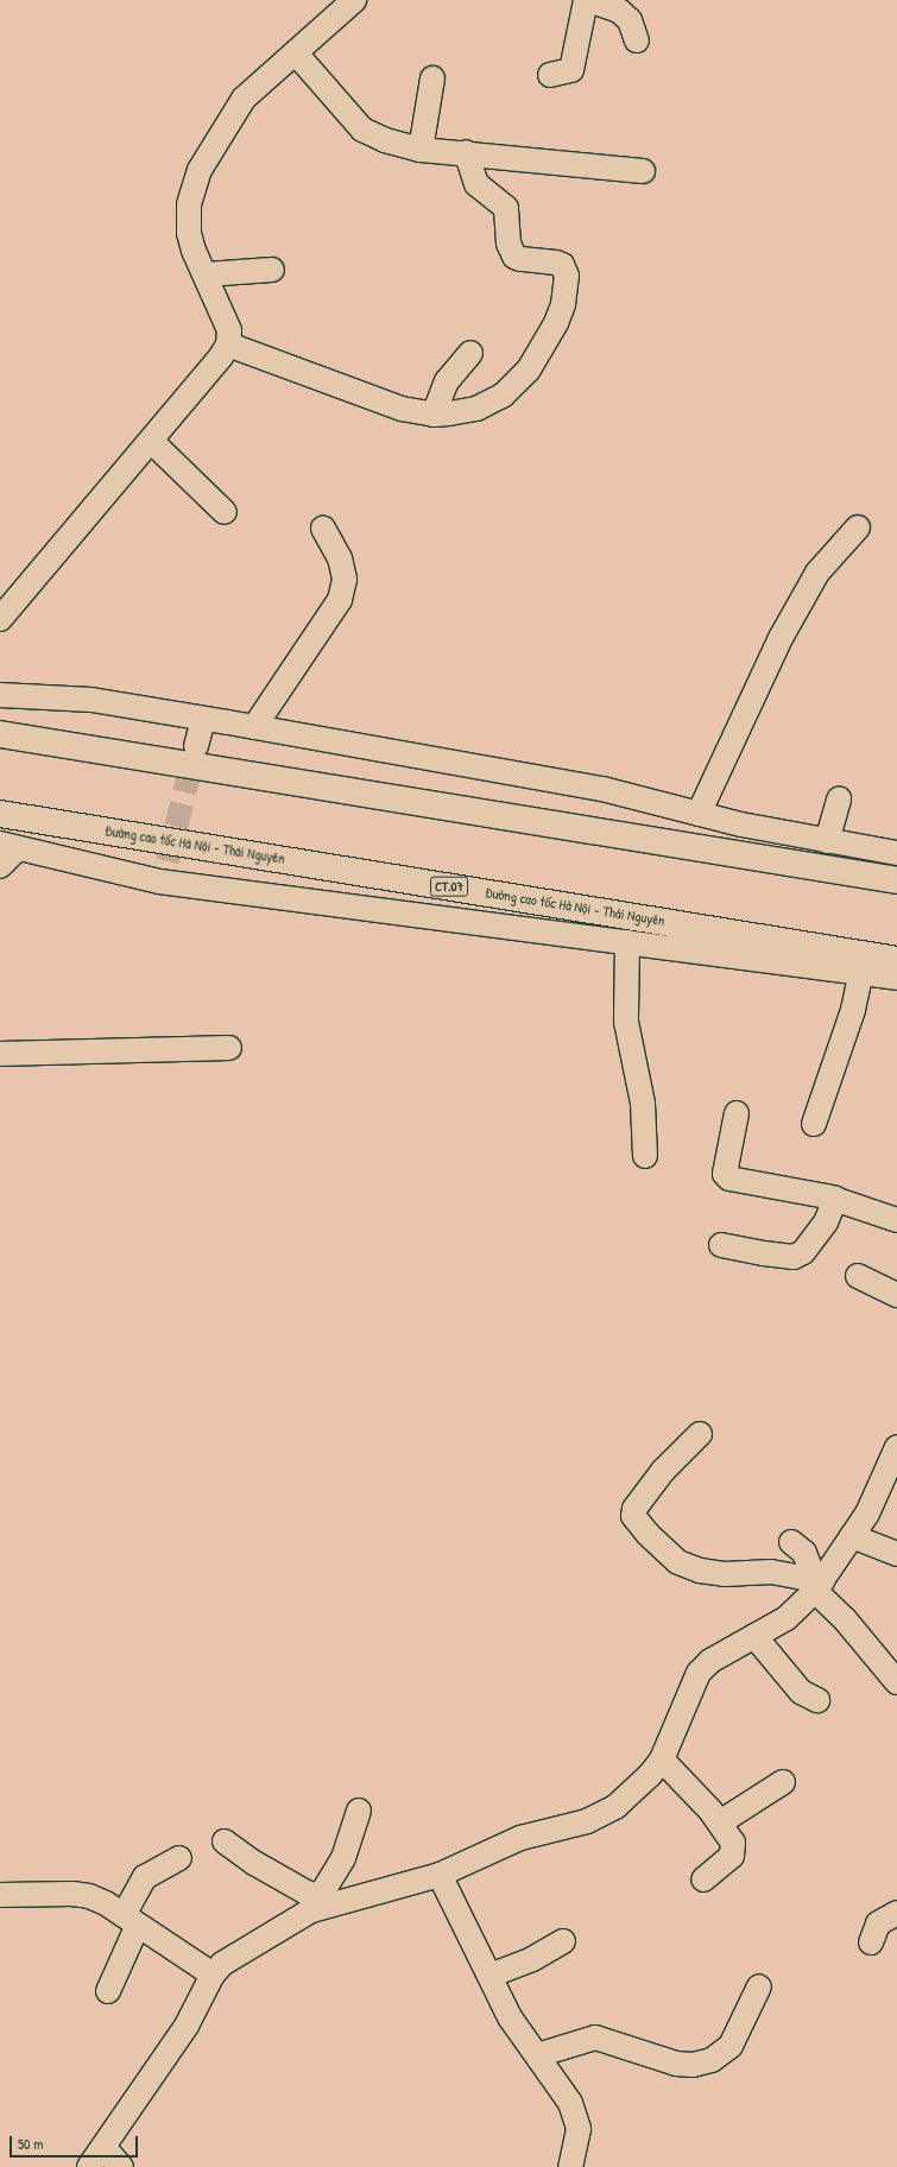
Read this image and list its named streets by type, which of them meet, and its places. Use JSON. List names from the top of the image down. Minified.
{"streets":{"highway":["Đường cao tốc Hà Nội - Thái Nguyên","CT.07"]},"scale_bar":"50 m"}
